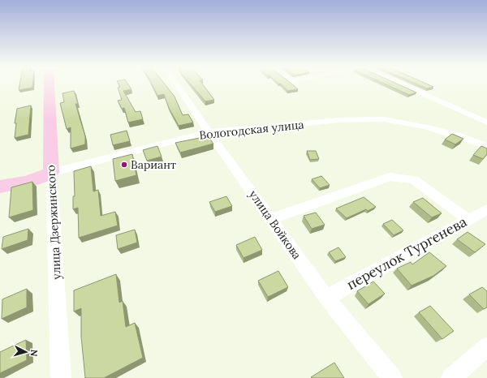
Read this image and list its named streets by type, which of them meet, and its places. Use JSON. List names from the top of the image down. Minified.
{"streets":{"main road":["Вологодская улица","улица Дзержинского"],"street":["улица Войкова","переулок Тургенева"]},"crossings":[["Вологодская улица","улица Дзержинского"],["Вологодская улица","улица Войкова"],["улица Войкова","переулок Тургенева"]],"places":["Вариант"],"north":"right"}
